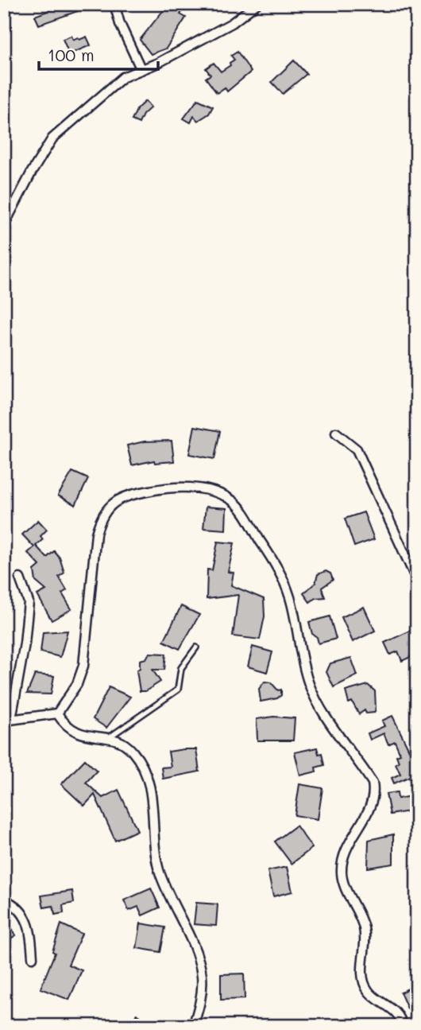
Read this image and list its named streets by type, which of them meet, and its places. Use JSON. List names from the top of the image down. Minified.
{"scale_bar":"100 m"}
